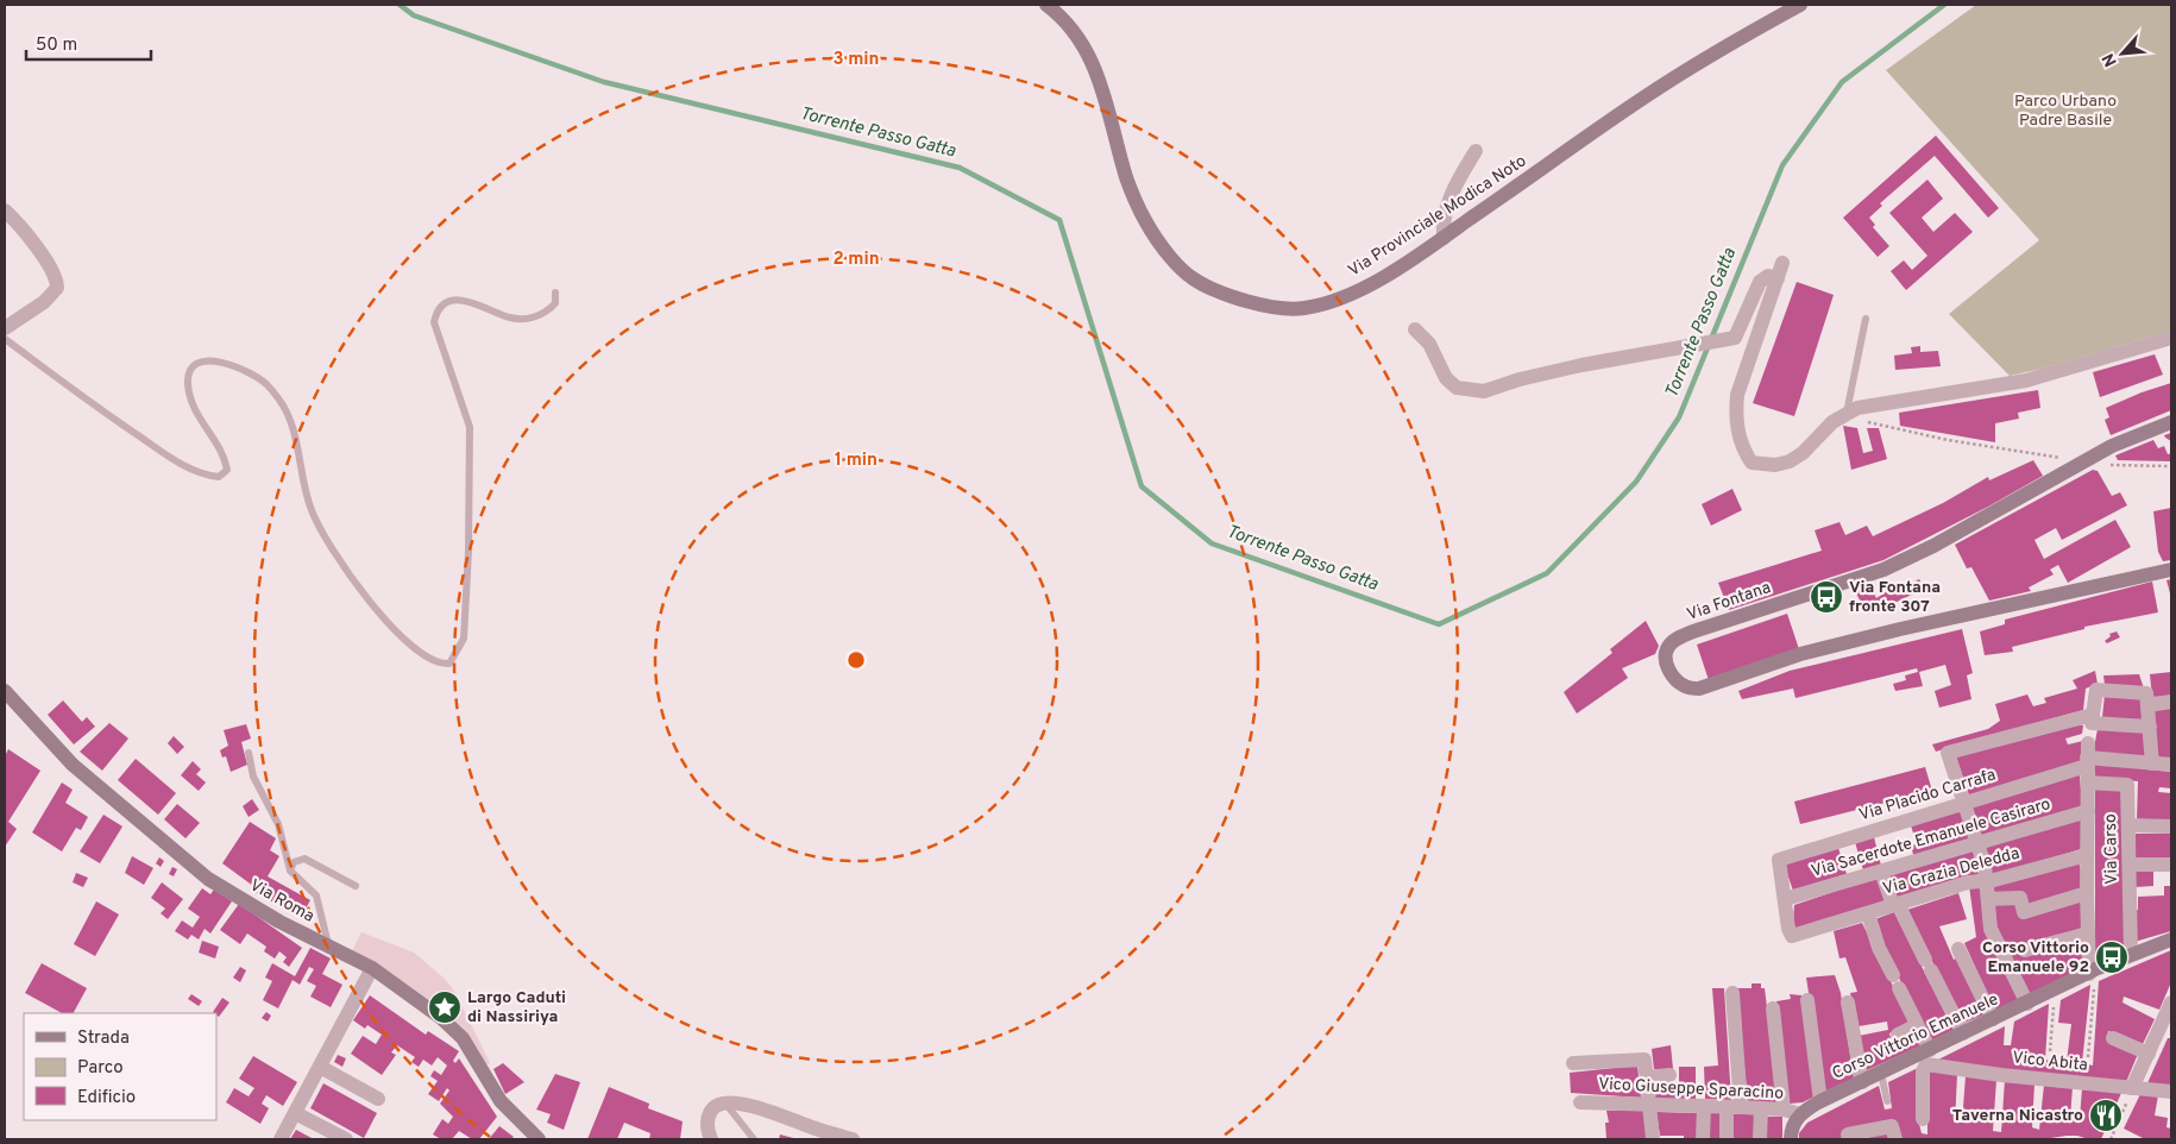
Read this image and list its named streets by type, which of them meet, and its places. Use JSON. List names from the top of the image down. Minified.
{"streets":{"street":["Via Provinciale Modica Noto","Via Fontana","Via Placido Carrafa","Via Sacerdote Emanuele Casiraro","Via Carso","Via Grazia Deledda","Via Roma","Corso Vittorio Emanuele","Vico Abita","Vico Giuseppe Sparacino"]},"crossings":[["Via Placido Carrafa","Via Sacerdote Emanuele Casiraro"],["Via Placido Carrafa","Via Grazia Deledda"],["Via Sacerdote Emanuele Casiraro","Via Grazia Deledda"],["Via Carso","Corso Vittorio Emanuele"],["Corso Vittorio Emanuele","Vico Abita"],["Corso Vittorio Emanuele","Vico Giuseppe Sparacino"]],"water":["Torrente Passo Gatta"],"parks":["Parco Urbano Padre Basile"],"places":{"bus stop":["Via Fontana fronte 307","Corso Vittorio Emanuele 92"],"place":["Largo Caduti di Nassiriya"],"restaurant":["Taverna Nicastro"]},"legend":["Strada","Parco","Edificio"],"scale_bar":"50 m","north":"bottom left","rings":["3 min","2 min","1 min"]}
